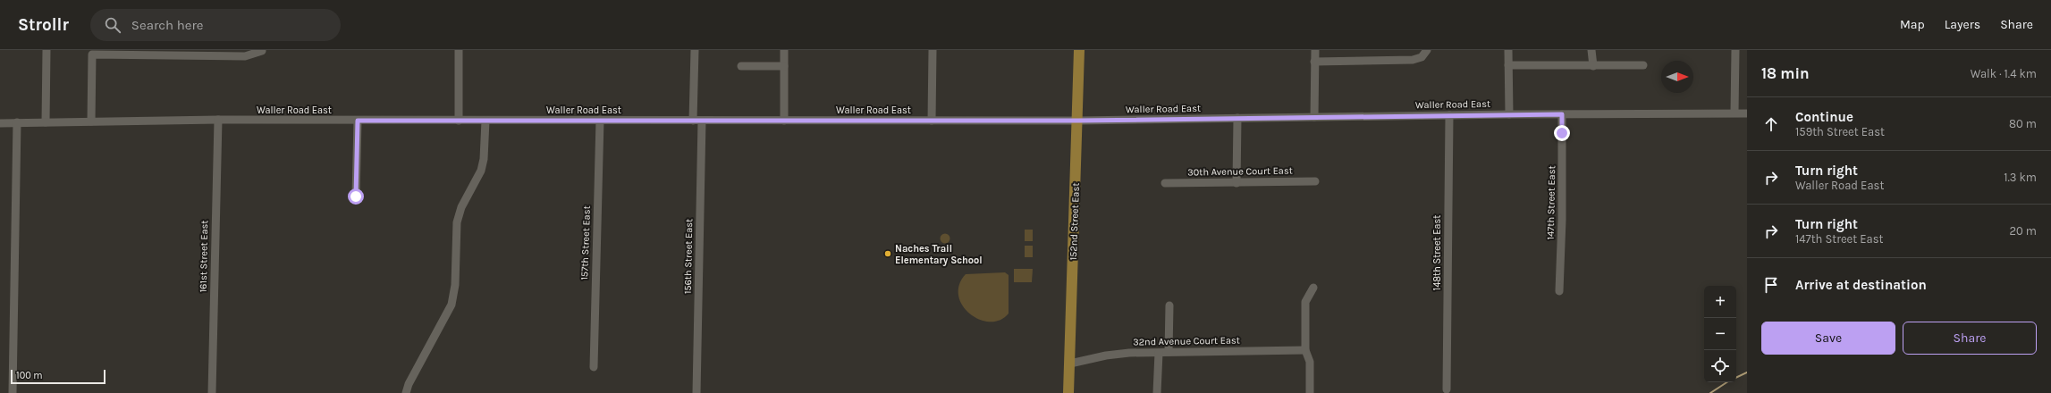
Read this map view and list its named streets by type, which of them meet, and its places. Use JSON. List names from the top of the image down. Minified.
{"streets":{"main road":["152nd Street East"],"street":["Waller Road East","30th Avenue Court East","147th Street East","157th Street East","148th Street East","161st Street East","156th Street East","32nd Avenue Court East"]},"crossings":[["Waller Road East","147th Street East"],["Waller Road East","152nd Street East"],["Waller Road East","157th Street East"],["Waller Road East","148th Street East"],["Waller Road East","161st Street East"],["Waller Road East","156th Street East"],["152nd Street East","32nd Avenue Court East"]],"places":["Naches Trail Elementary School"],"scale_bar":"100 m","north":"right","page":{"header":"Strollr","search":"Search here","nav":["Map","Layers","Share"],"heading":["18 min","Walk · 1.4 km"],"list":[["Continue","159th Street East","80 m"],["Turn right","Waller Road East","1.3 km"],["Turn right","147th Street East","20 m"],"Arrive at destination"],"map_buttons":["+","−"],"buttons":["Save","Share"],"scale":"100 m"}}
